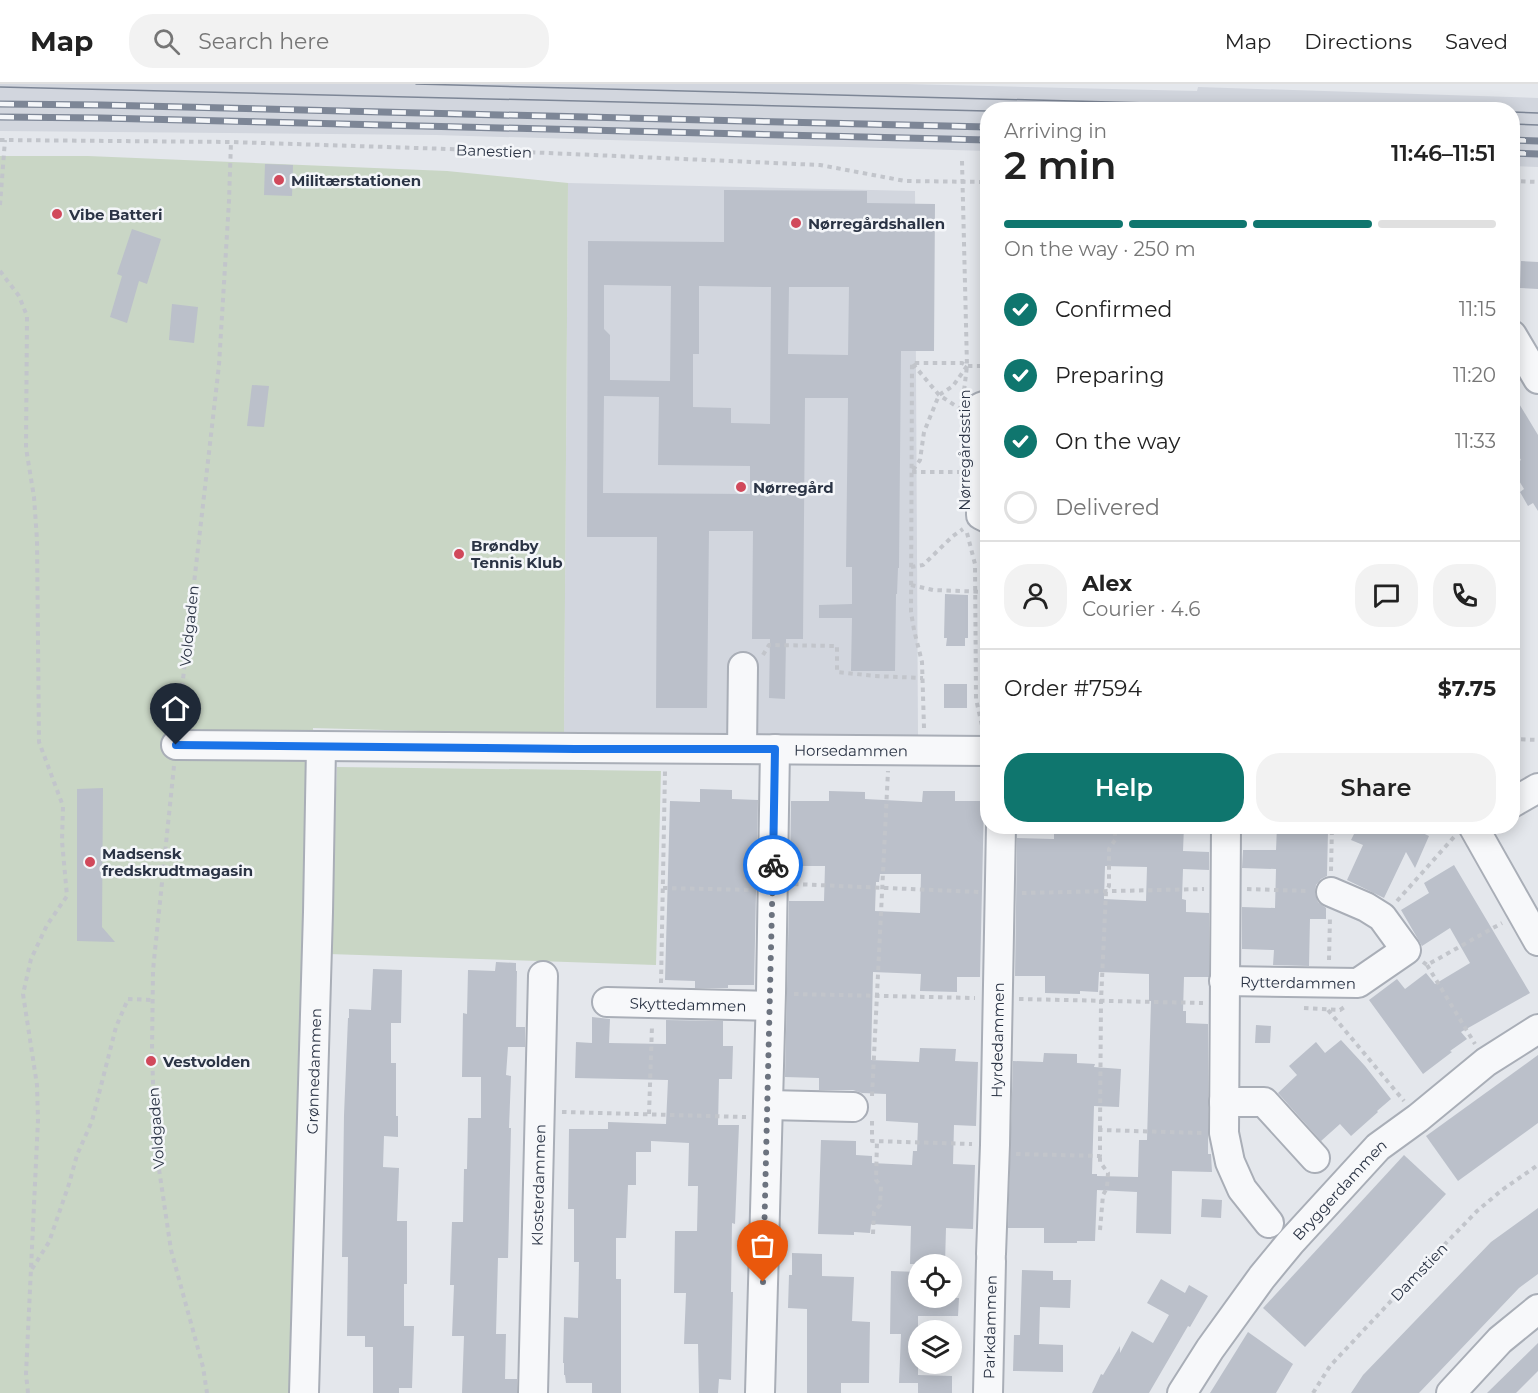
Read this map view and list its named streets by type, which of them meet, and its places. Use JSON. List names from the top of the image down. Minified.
{"streets":{"street":["Horsedammen","Rytterdammen","Skyttedammen","Hyrdedammen","Grønnedammen","Klosterdammen","Bryggerdammen","Parkdammen"],"path":["Banestien","Nørregårdsstien","Voldgaden","Damstien"]},"crossings":[["Banestien","Nørregårdsstien"],["Banestien","Voldgaden"],["Voldgaden","Horsedammen"],["Horsedammen","Grønnedammen"],["Hyrdedammen","Parkdammen"]],"places":["Militærstationen","Vibe Batteri","Nørregårdshallen","Nørregård","Brøndby Tennis Klub","Madsensk fredskrudtmagasin","Vestvolden"],"page":{"header":"Map","search":"Search here","nav":["Map","Directions","Saved"],"heading":["2 min","Arriving in","11:46–11:51"],"panel":["Alex","Courier · 4.6","Order #7594","$7.75"],"bar":"On the way · 250 m","list":[["Confirmed","11:15"],["Preparing","11:20"],["On the way","11:33"],"Delivered"],"buttons":["Help","Share"]}}
